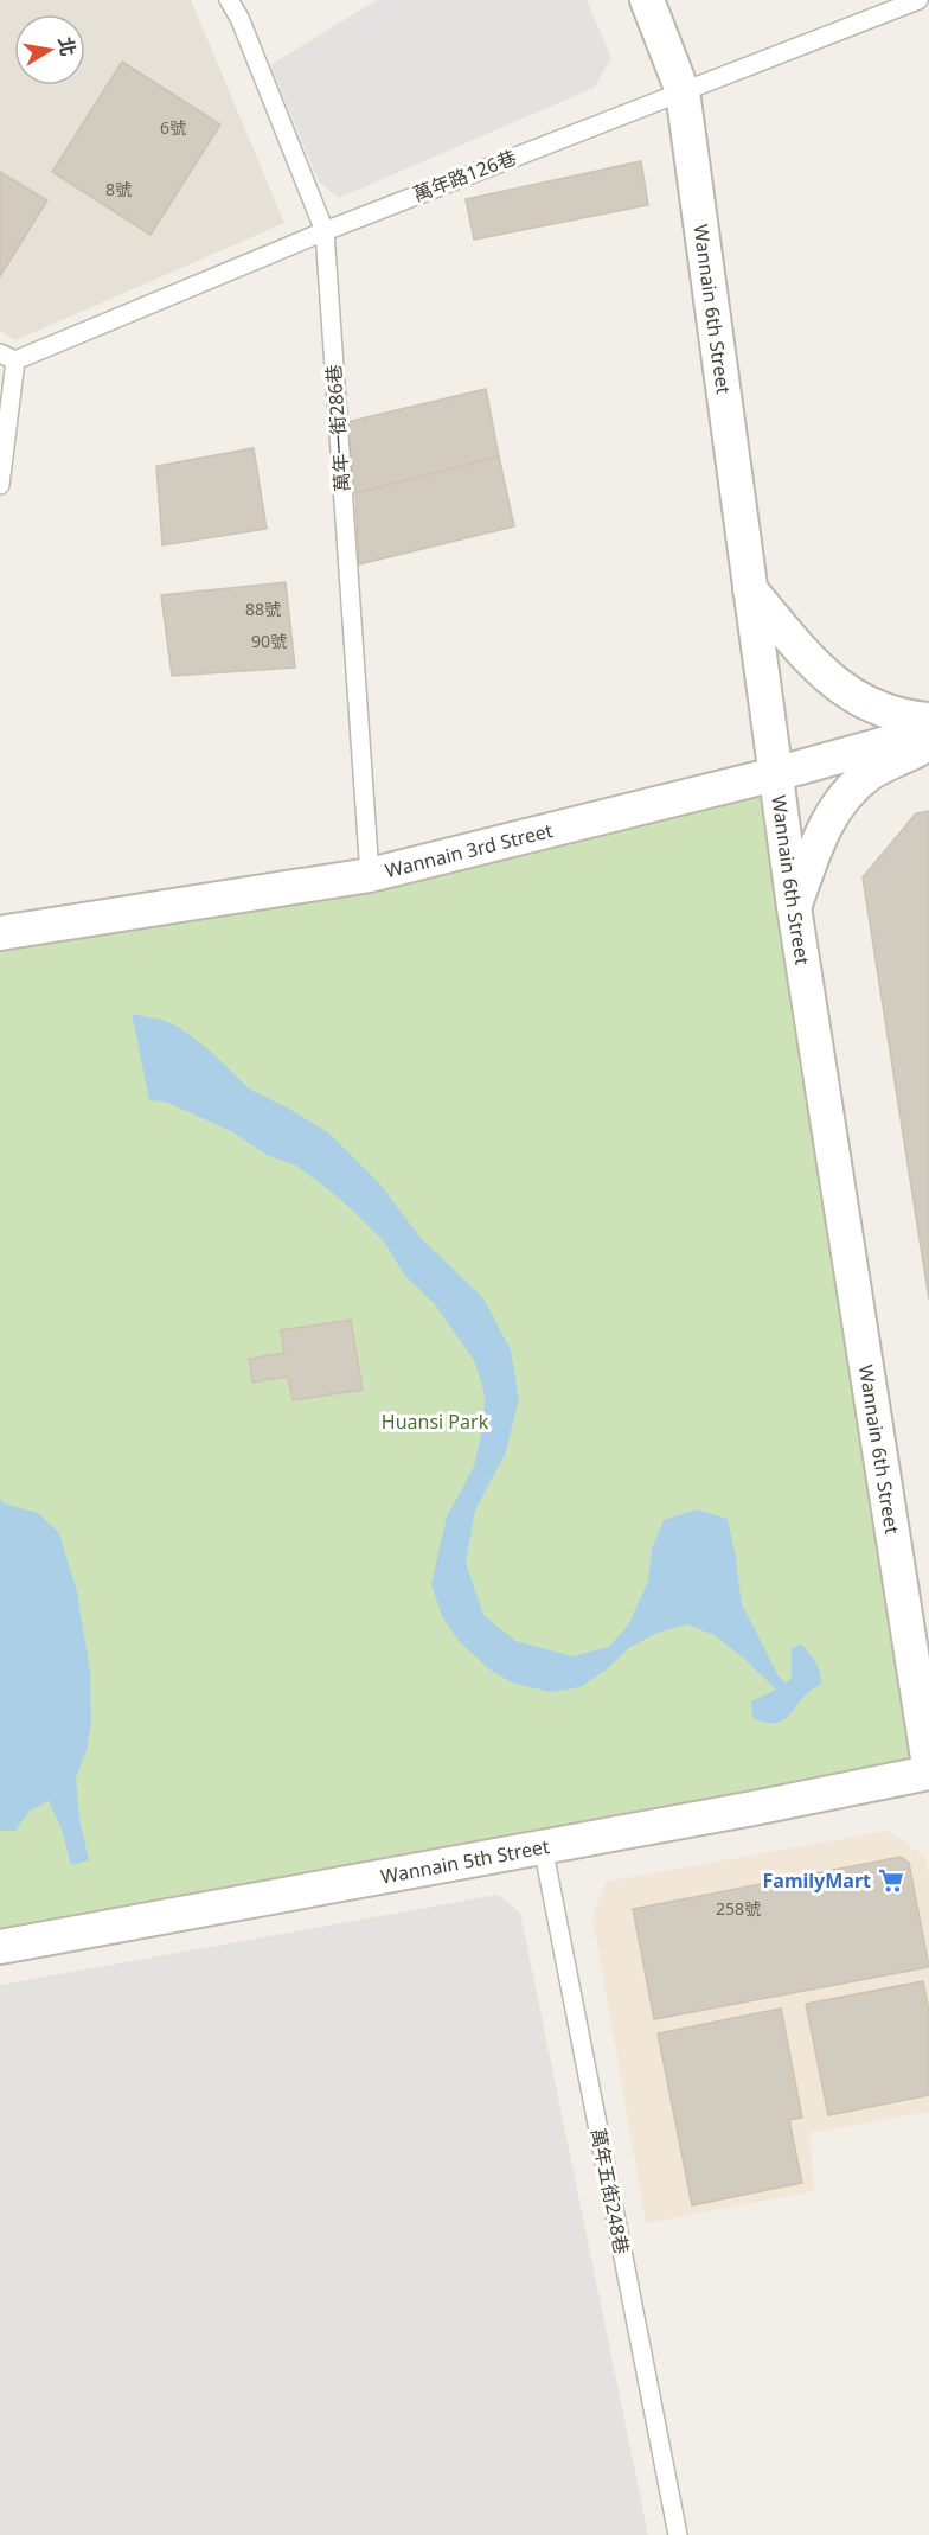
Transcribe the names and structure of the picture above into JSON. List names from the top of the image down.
{
  "streets": {
    "street": ["Wannain 6th Street", "Wannain 3rd Street", "Wannain 5th Street"],
    "lane": ["萬年路126巷", "萬年一街286巷", "萬年五街248巷"]
  },
  "crossings": [
    ["萬年路126巷", "Wannain 6th Street"],
    ["萬年路126巷", "萬年一街286巷"],
    ["Wannain 6th Street", "Wannain 3rd Street"],
    ["萬年一街286巷", "Wannain 3rd Street"],
    ["Wannain 5th Street", "萬年五街248巷"]
  ],
  "parks": ["Huansi Park"],
  "places": {
    "supermarket": ["FamilyMart"]
  },
  "house_numbers": [
    "6號",
    "8號",
    "88號",
    "90號",
    "258號"
  ],
  "north": "right"
}
